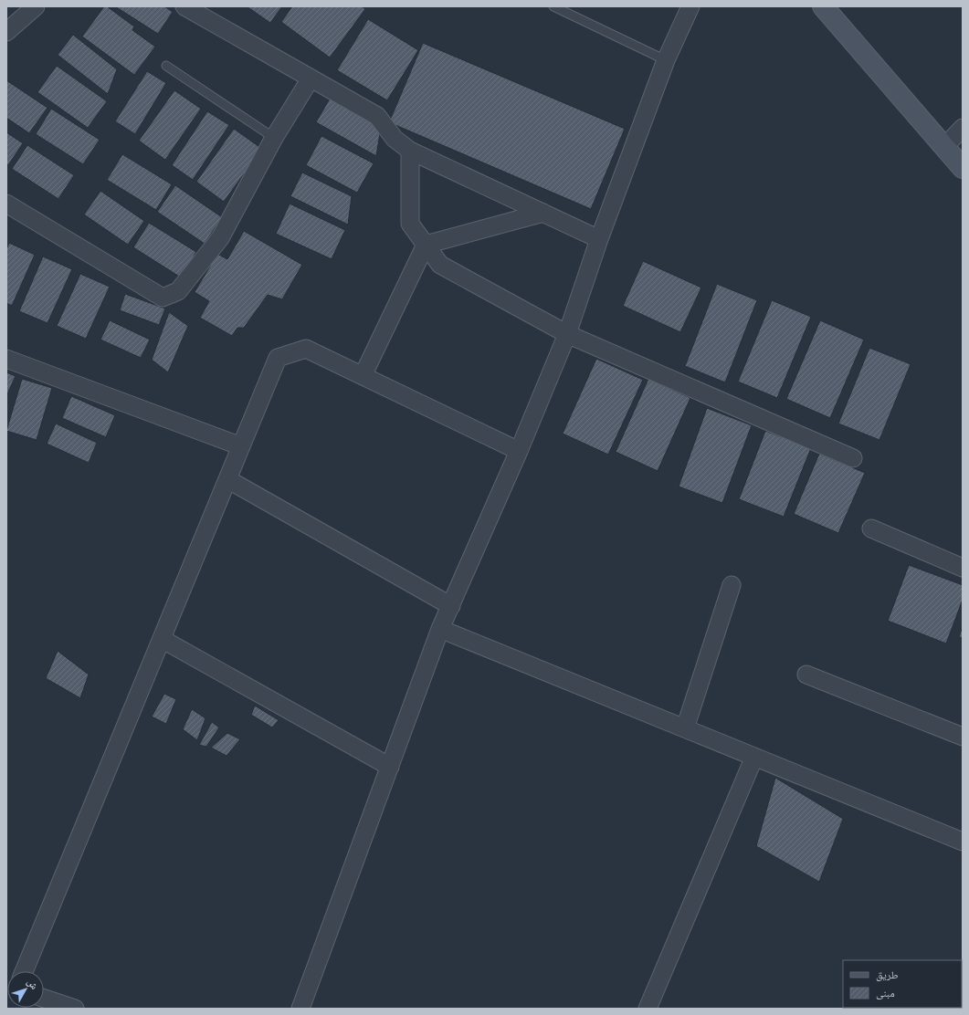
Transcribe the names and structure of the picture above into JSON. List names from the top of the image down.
{
  "legend": ["طريق", "مبنى"],
  "north": "top right"
}
